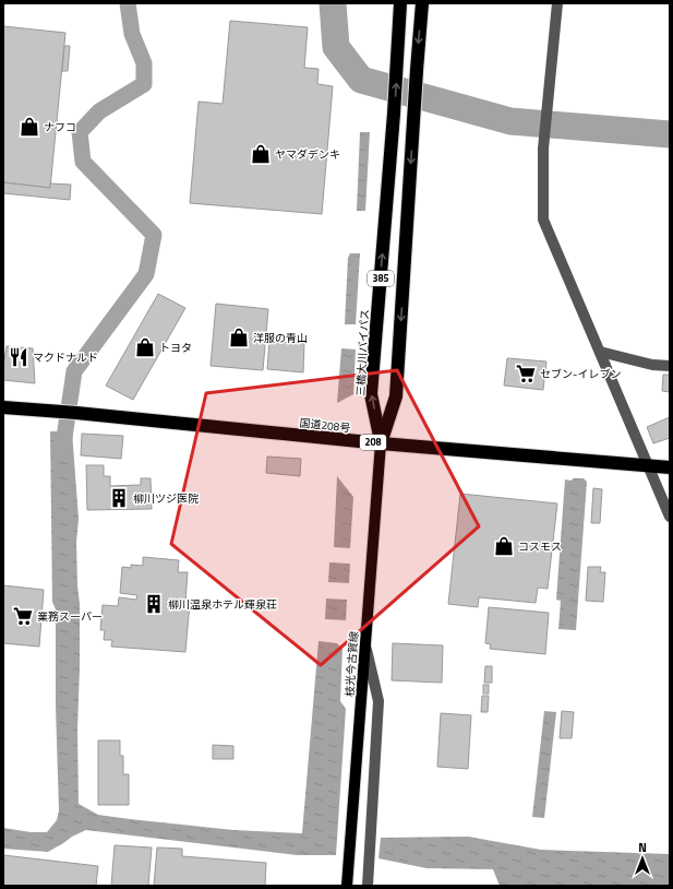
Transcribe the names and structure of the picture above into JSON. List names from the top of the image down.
{
  "streets": {
    "highway": [
      "385",
      "三橋大川バイパス",
      "国道208号",
      "208"
    ],
    "main road": ["枝光今古賀線"]
  },
  "crossings": [
    ["385", "三橋大川バイパス"],
    ["385", "国道208号"],
    ["385", "枝光今古賀線"],
    ["三橋大川バイパス", "国道208号"],
    ["三橋大川バイパス", "枝光今古賀線"],
    ["国道208号", "枝光今古賀線"]
  ],
  "places": {
    "shop": [
      "ナフコ",
      "ヤマダデンキ",
      "洋服の青山",
      "トヨタ",
      "コスモス"
    ],
    "restaurant": ["マクドナルド"],
    "supermarket": ["セブン-イレブン", "業務スーパー"],
    "building": ["柳川ツジ医院", "柳川温泉ホテル輝泉荘"]
  },
  "north": "top"
}
